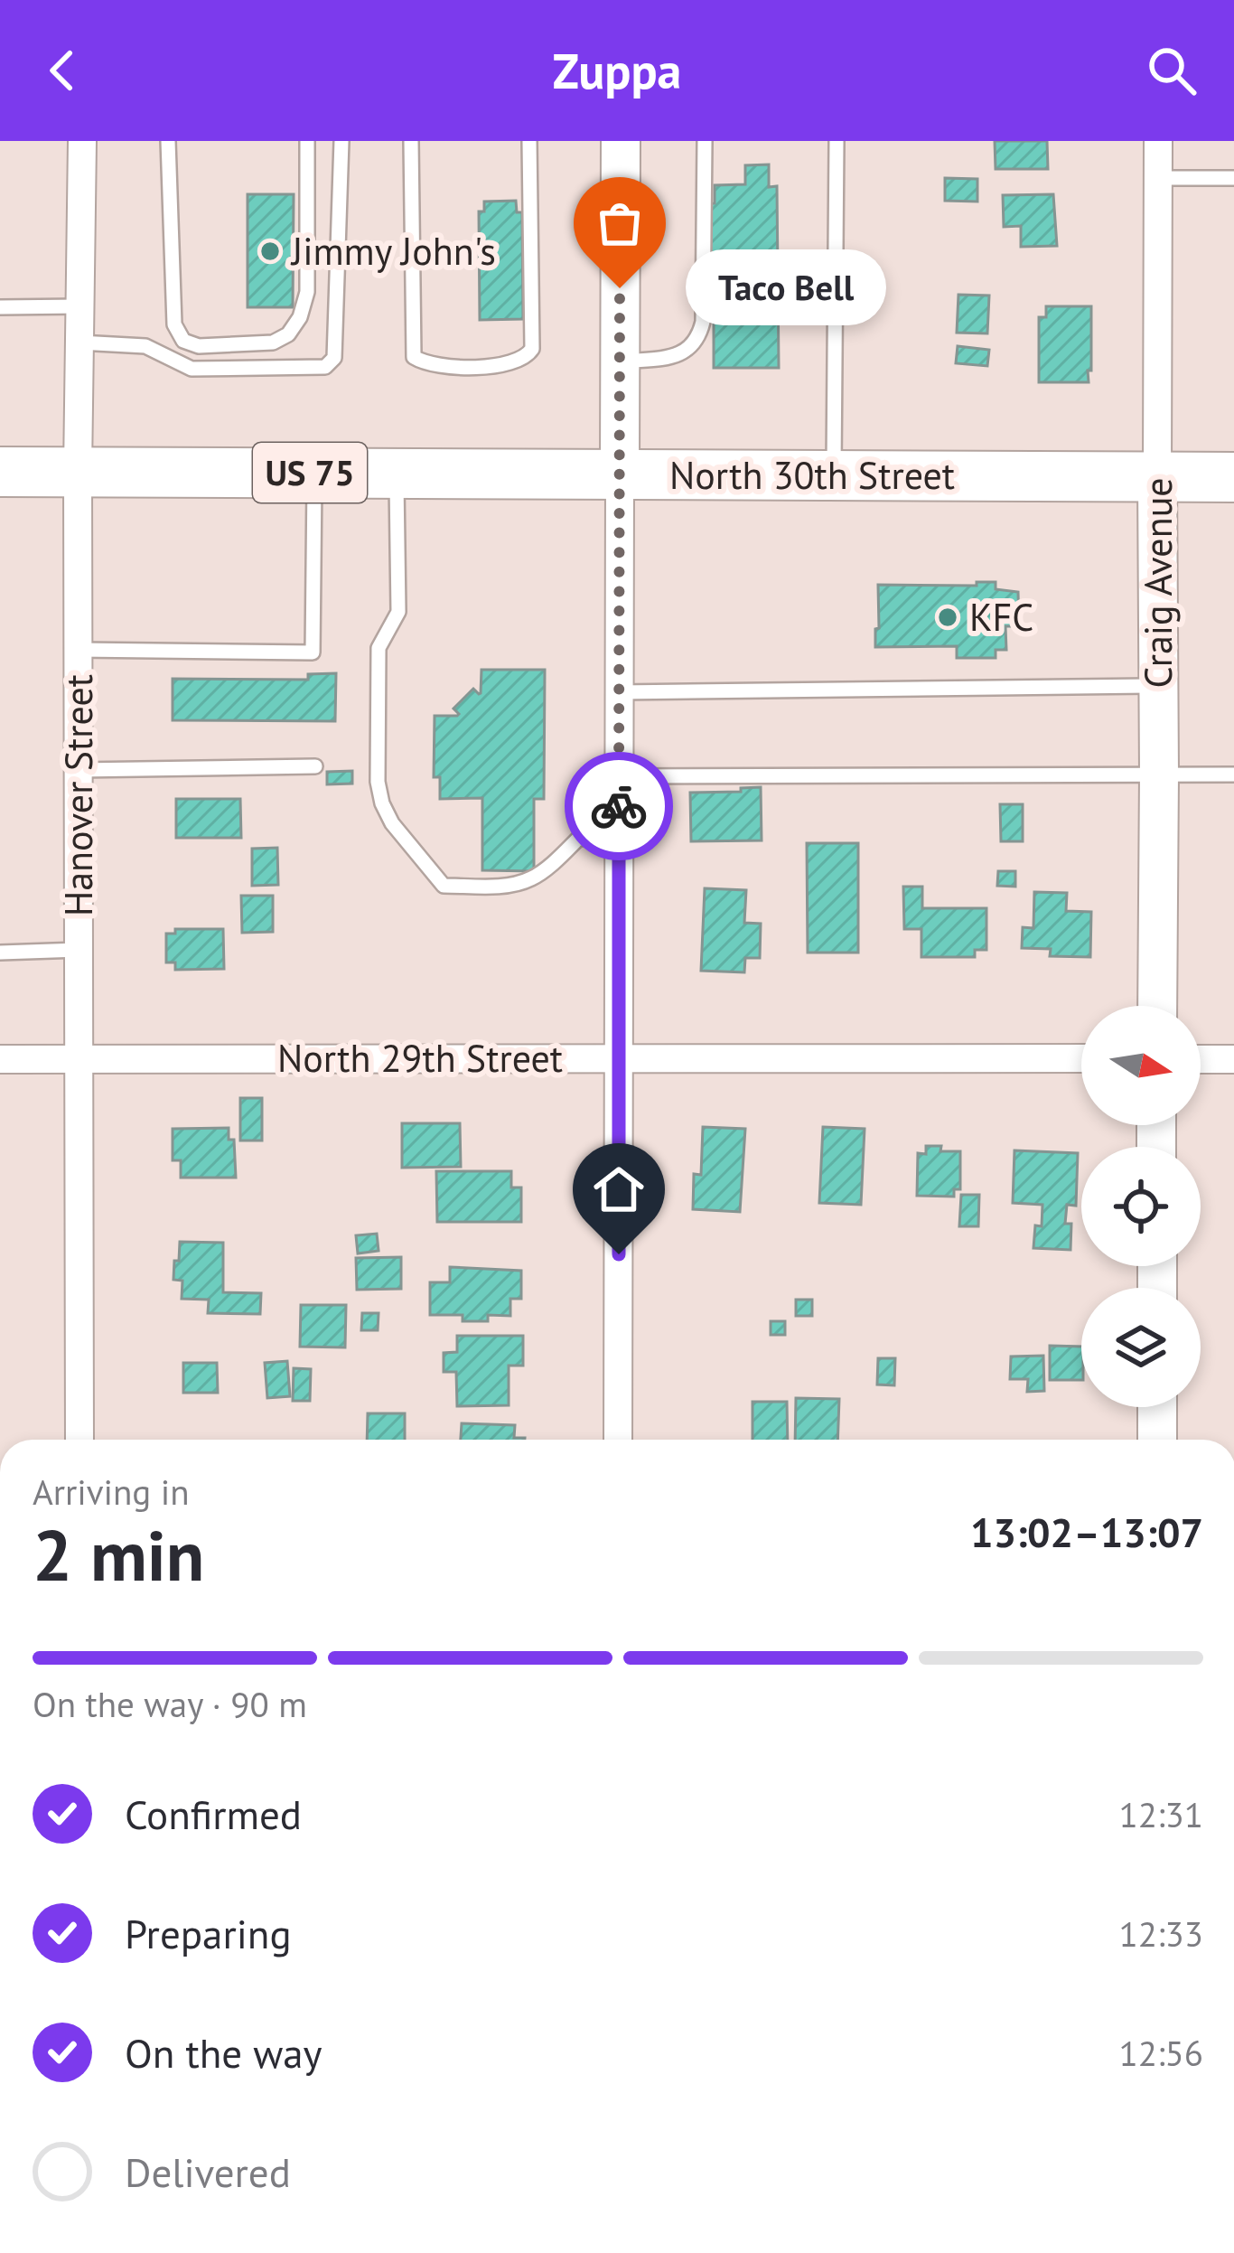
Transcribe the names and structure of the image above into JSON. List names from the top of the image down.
{
  "streets": {
    "highway": ["US 75", "North 30th Street"],
    "main road": ["Craig Avenue"],
    "street": ["Hanover Street", "North 29th Street"]
  },
  "crossings": [
    ["North 30th Street", "Craig Avenue"],
    ["North 30th Street", "Hanover Street"],
    ["Hanover Street", "North 29th Street"]
  ],
  "places": ["Jimmy John's", "Taco Bell", "KFC"],
  "north": "right",
  "page": {
    "header": "Zuppa",
    "bubble": "Taco Bell",
    "heading": ["2 min", "Arriving in", "13:02–13:07"],
    "bar": "On the way · 90 m",
    "list": [
      ["Confirmed", "12:31"],
      ["Preparing", "12:33"],
      ["On the way", "12:56"],
      "Delivered"
    ]
  }
}
